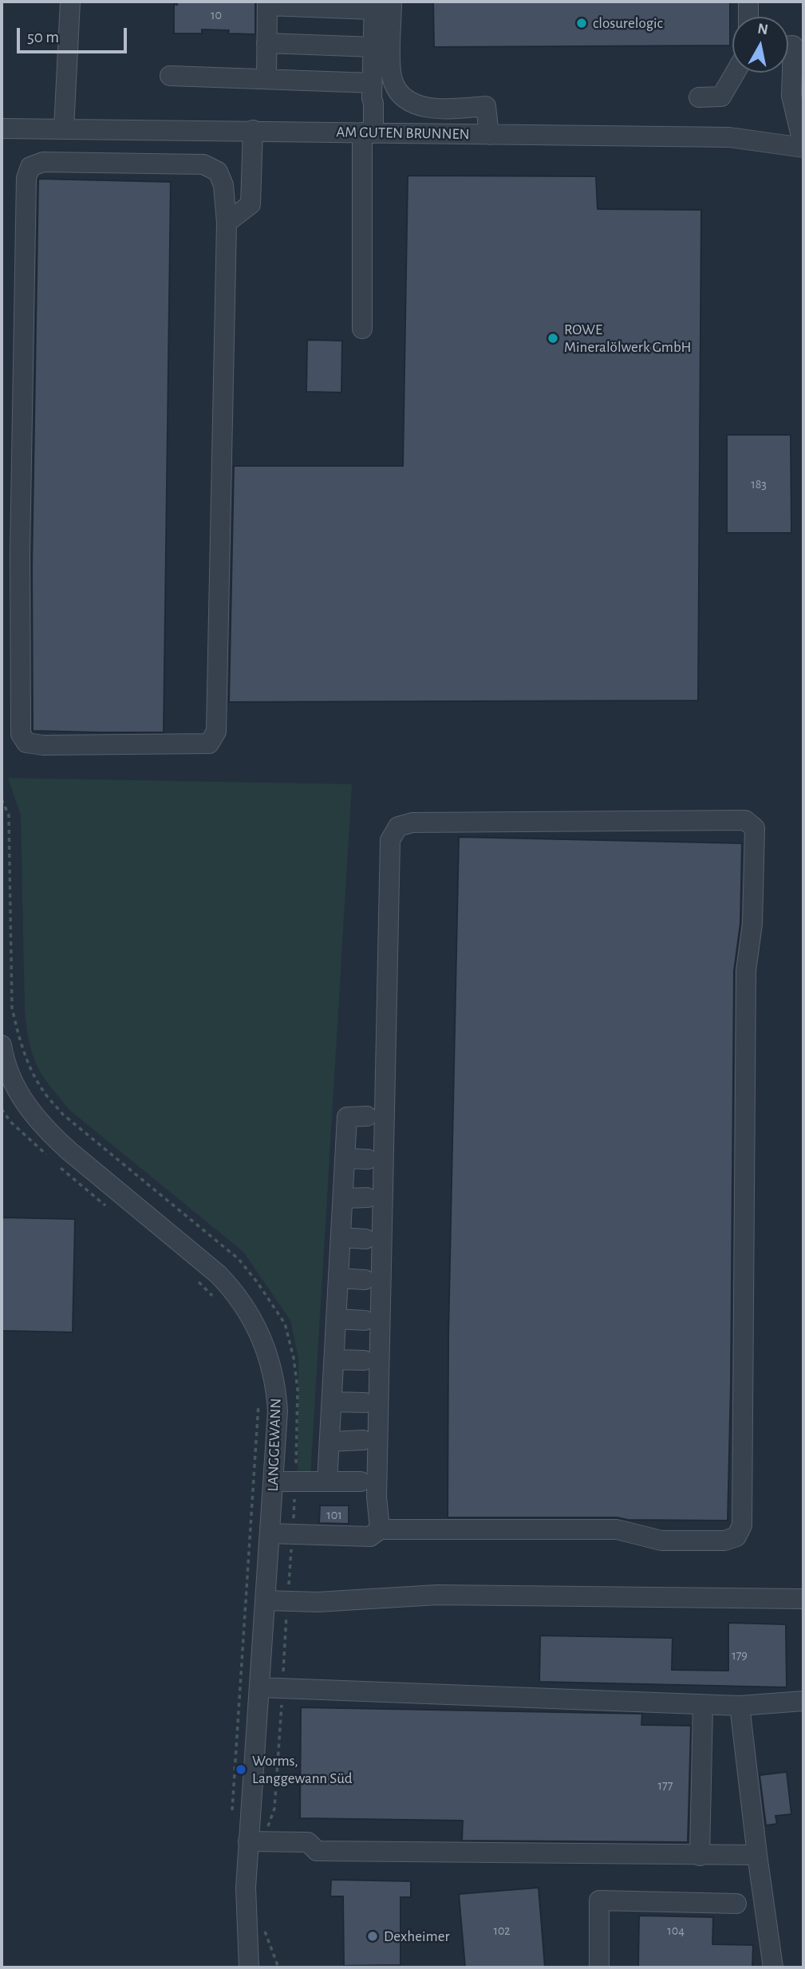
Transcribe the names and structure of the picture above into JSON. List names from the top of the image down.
{
  "streets": {
    "street": ["AM GUTEN BRUNNEN", "LANGGEWANN"]
  },
  "places": [
    "closurelogic",
    "ROWE Mineralölwerk GmbH",
    "Worms, Langgewann Süd",
    "Dexheimer"
  ],
  "house_numbers": [
    "10",
    "183",
    "101",
    "179",
    "177",
    "102",
    "104"
  ],
  "scale_bar": "50 m",
  "north": "top"
}
